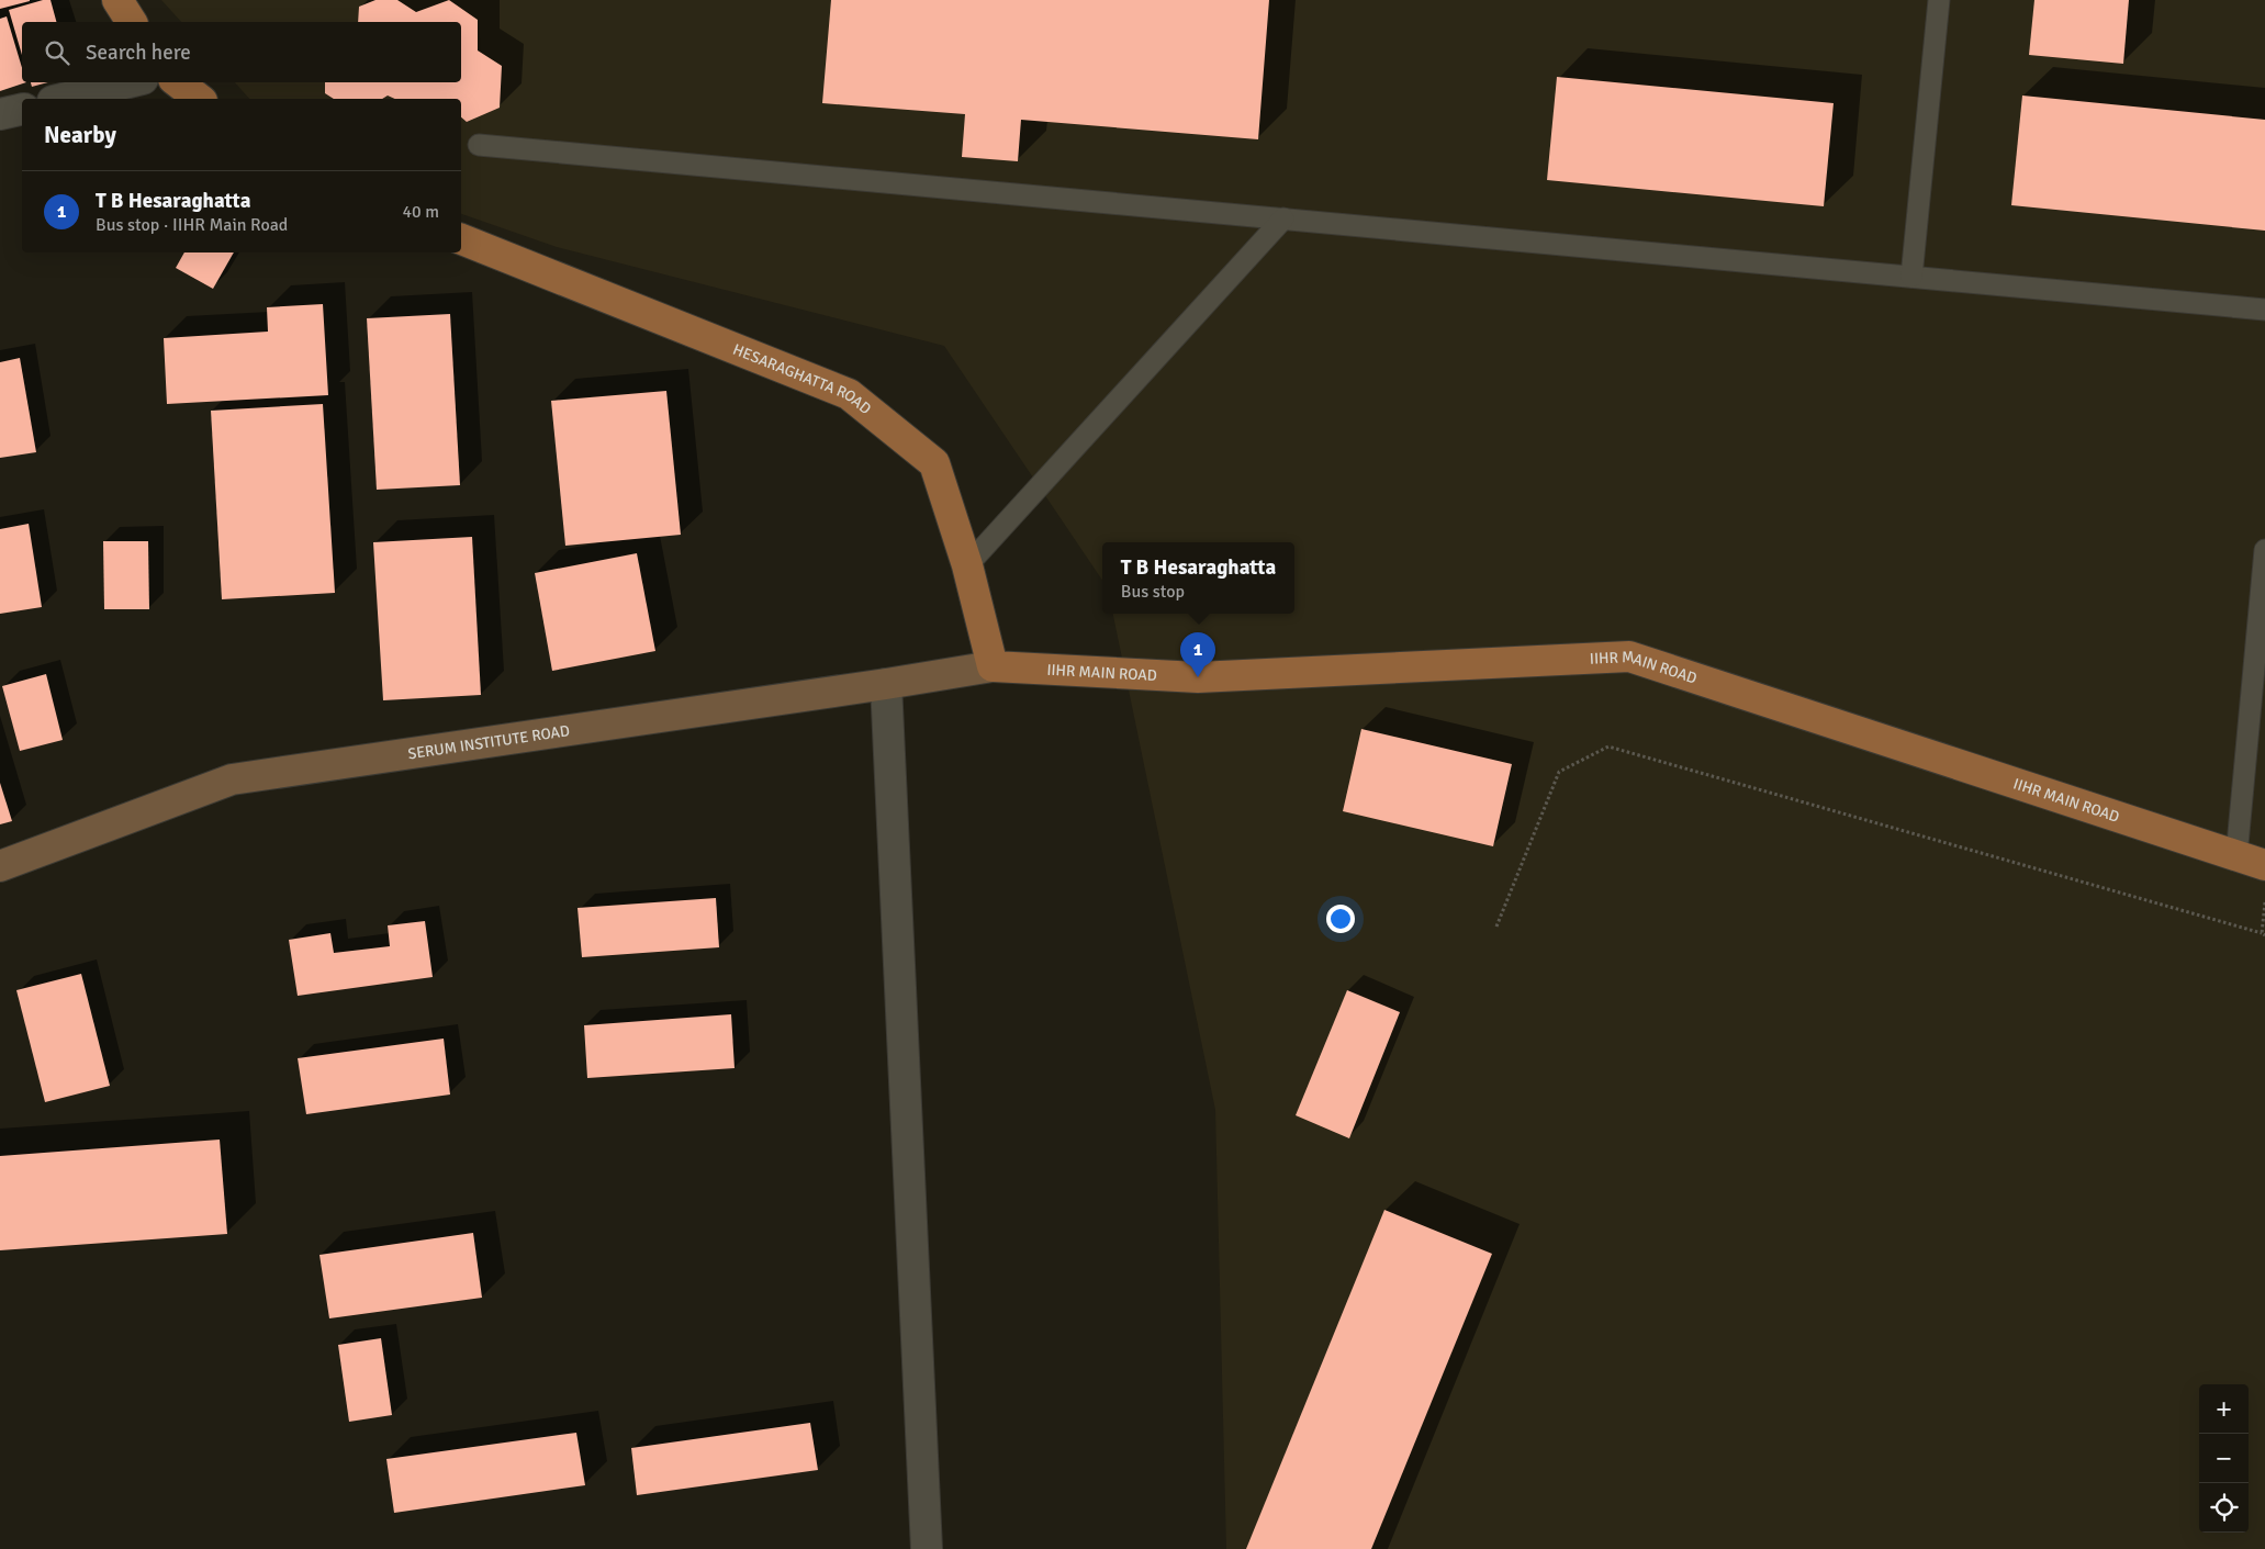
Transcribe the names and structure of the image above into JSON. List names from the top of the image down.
{
  "streets": {
    "main road": ["HESARAGHATTA ROAD", "IIHR MAIN ROAD", "SERUM INSTITUTE ROAD"]
  },
  "crossings": [
    ["HESARAGHATTA ROAD", "IIHR MAIN ROAD"],
    ["HESARAGHATTA ROAD", "SERUM INSTITUTE ROAD"],
    ["IIHR MAIN ROAD", "SERUM INSTITUTE ROAD"]
  ],
  "page": {
    "search": "Search here",
    "heading": "Nearby",
    "list": [
      {
        "mark": "1",
        "name": "T B Hesaraghatta",
        "note": "Bus stop · IIHR Main Road",
        "value": "40 m"
      }
    ],
    "popup": ["T B Hesaraghatta", "Bus stop"],
    "pins": "1",
    "map_buttons": ["+", "−"]
  }
}
